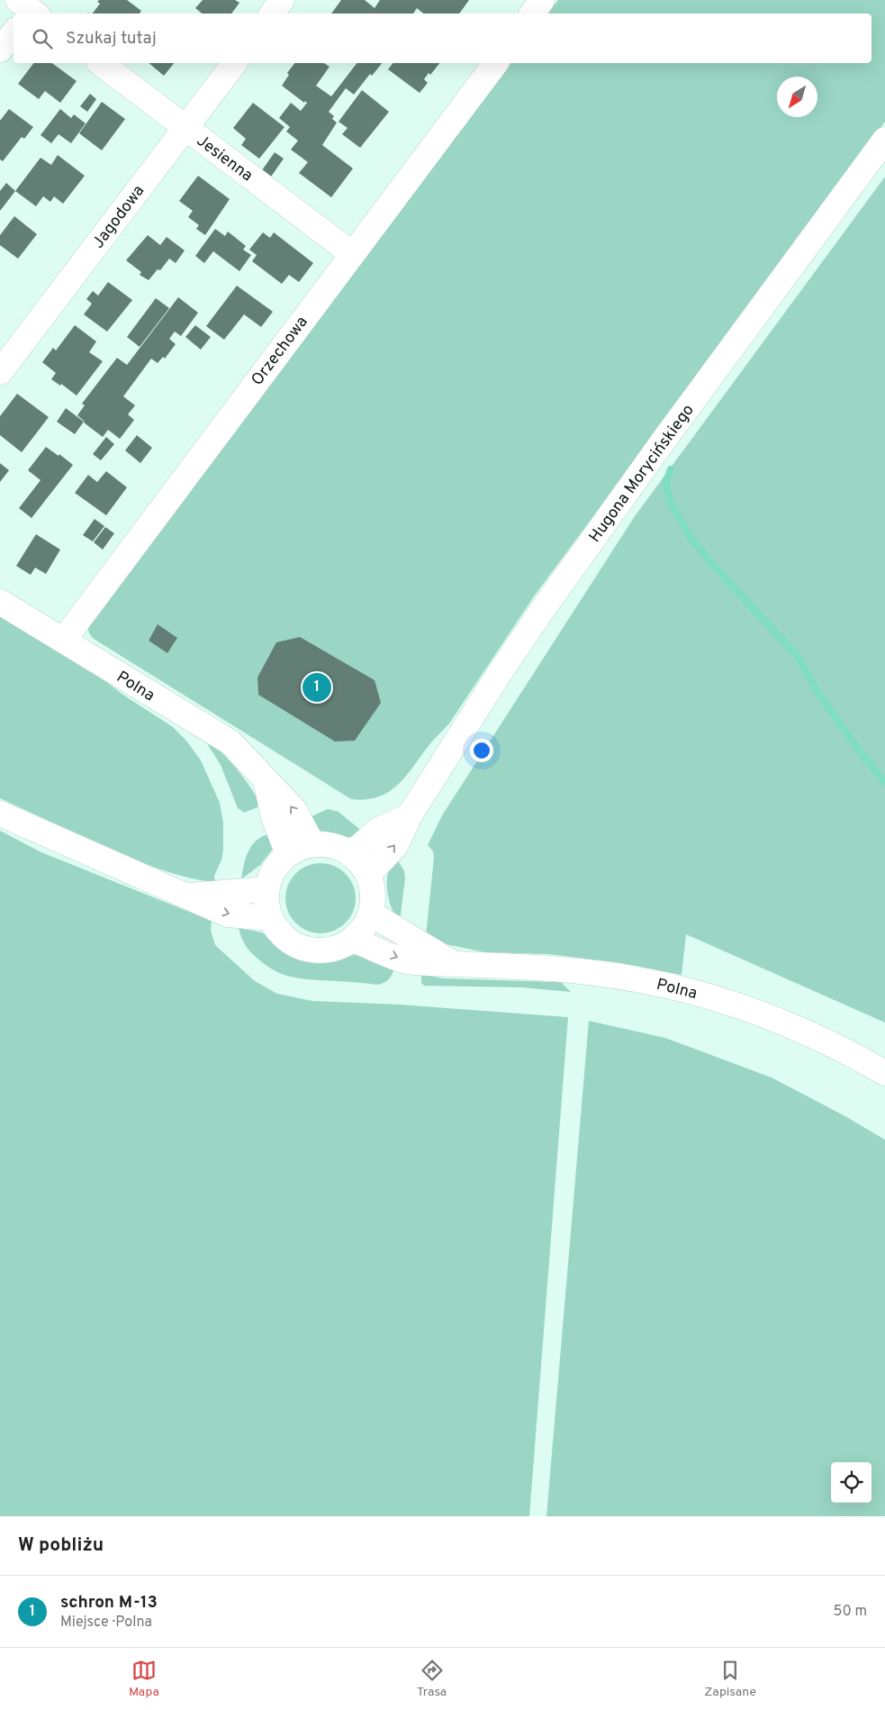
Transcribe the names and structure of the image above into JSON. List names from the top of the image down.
{
  "streets": {
    "street": [
      "Jesienna",
      "Jagodowa",
      "Orzechowa",
      "Hugona Morycińskiego",
      "Polna"
    ]
  },
  "crossings": [
    ["Jesienna", "Jagodowa"],
    ["Jesienna", "Orzechowa"],
    ["Orzechowa", "Polna"],
    ["Hugona Morycińskiego", "Polna"]
  ],
  "north": "bottom left",
  "page": {
    "search": "Szukaj tutaj",
    "pins": "1",
    "heading": "W pobliżu",
    "list": [
      {
        "mark": "1",
        "name": "schron M-13",
        "note": "Miejsce · Polna",
        "value": "50 m"
      }
    ],
    "nav": ["Mapa", "Trasa", "Zapisane"]
  }
}
